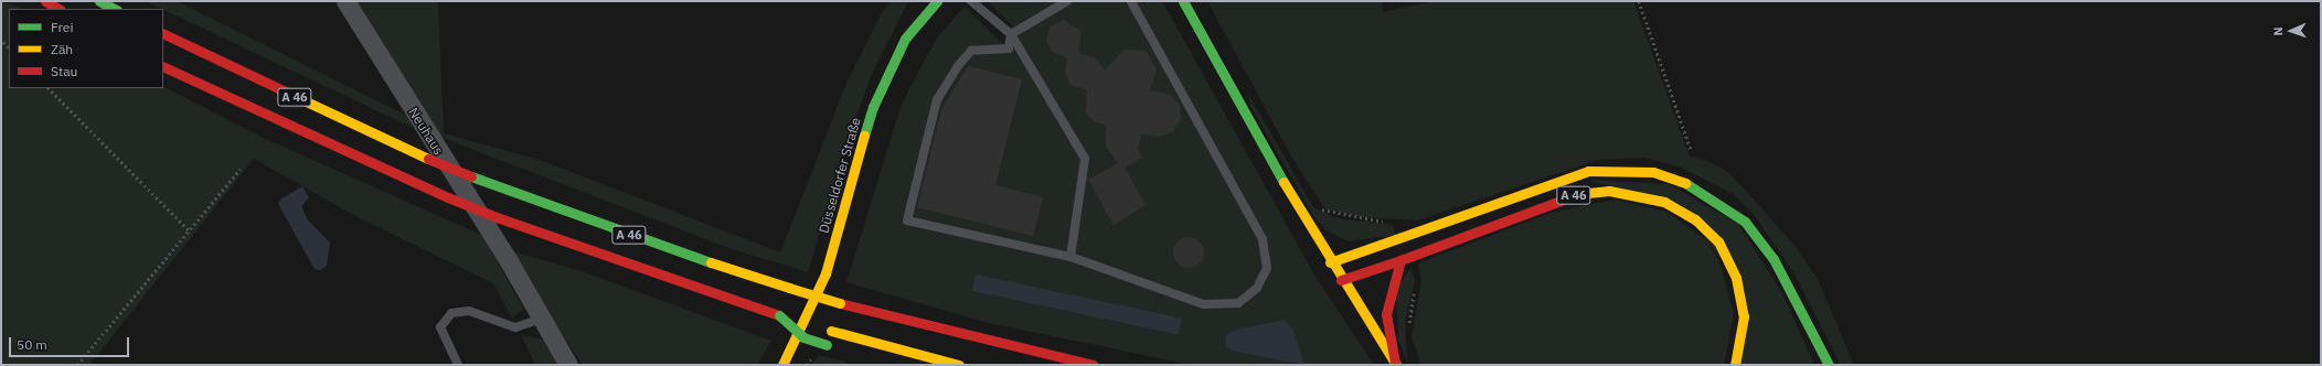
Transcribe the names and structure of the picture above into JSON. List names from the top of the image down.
{
  "streets": {
    "main road": ["A 46", "Düsseldorfer Straße"],
    "street": ["Neuhaus"]
  },
  "legend": ["Frei", "Zäh", "Stau"],
  "scale_bar": "50 m",
  "north": "left"
}
